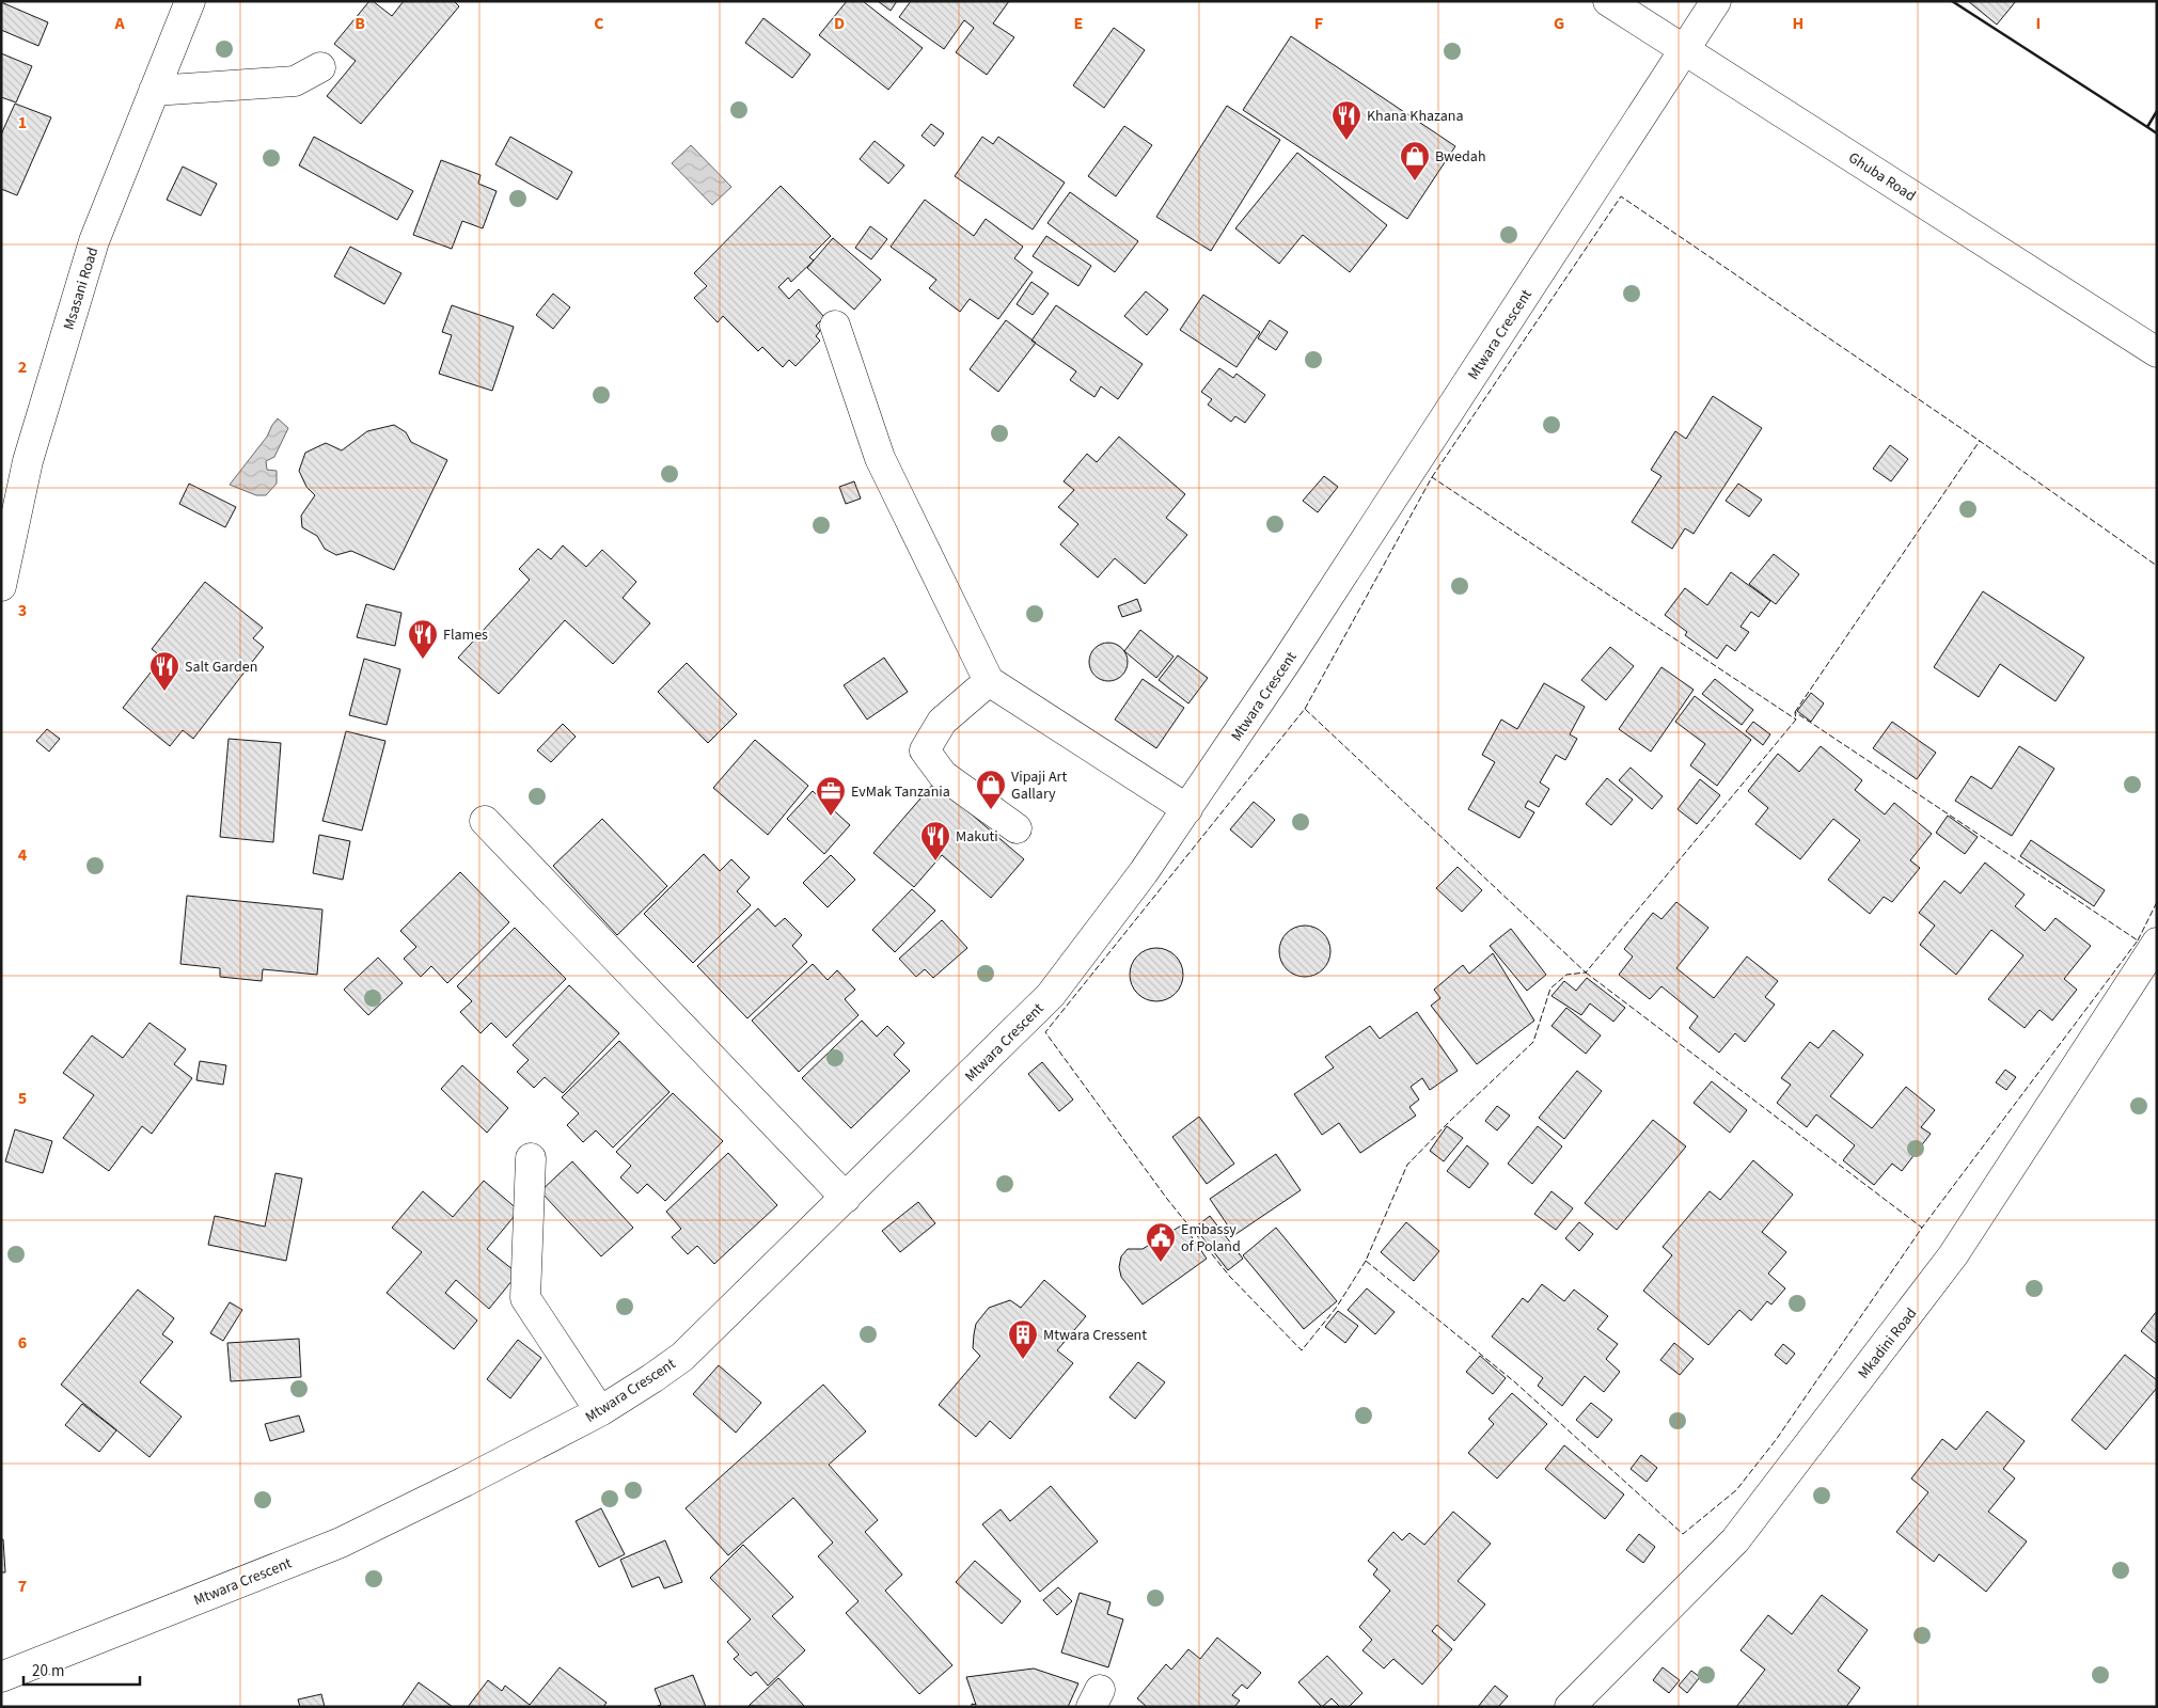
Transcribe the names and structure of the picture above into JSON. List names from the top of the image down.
{
  "streets": {
    "street": [
      "Ghuba Road",
      "Msasani Road",
      "Mtwara Crescent",
      "Mkadini Road"
    ]
  },
  "crossings": [
    ["Ghuba Road", "Mtwara Crescent"]
  ],
  "places": {
    "restaurant": [
      "Khana Khazana",
      "Flames",
      "Salt Garden",
      "Makuti"
    ],
    "shop": ["Bwedah", "Vipaji Art Gallary"],
    "office": ["EvMak Tanzania"],
    "public building": ["Embassy of Poland"],
    "building": ["Mtwara Cressent"]
  },
  "scale_bar": "20 m",
  "grid": {
    "columns": [
      "A",
      "B",
      "C",
      "D",
      "E",
      "F",
      "G",
      "H",
      "I"
    ],
    "rows": [
      "1",
      "2",
      "3",
      "4",
      "5",
      "6",
      "7"
    ]
  }
}
